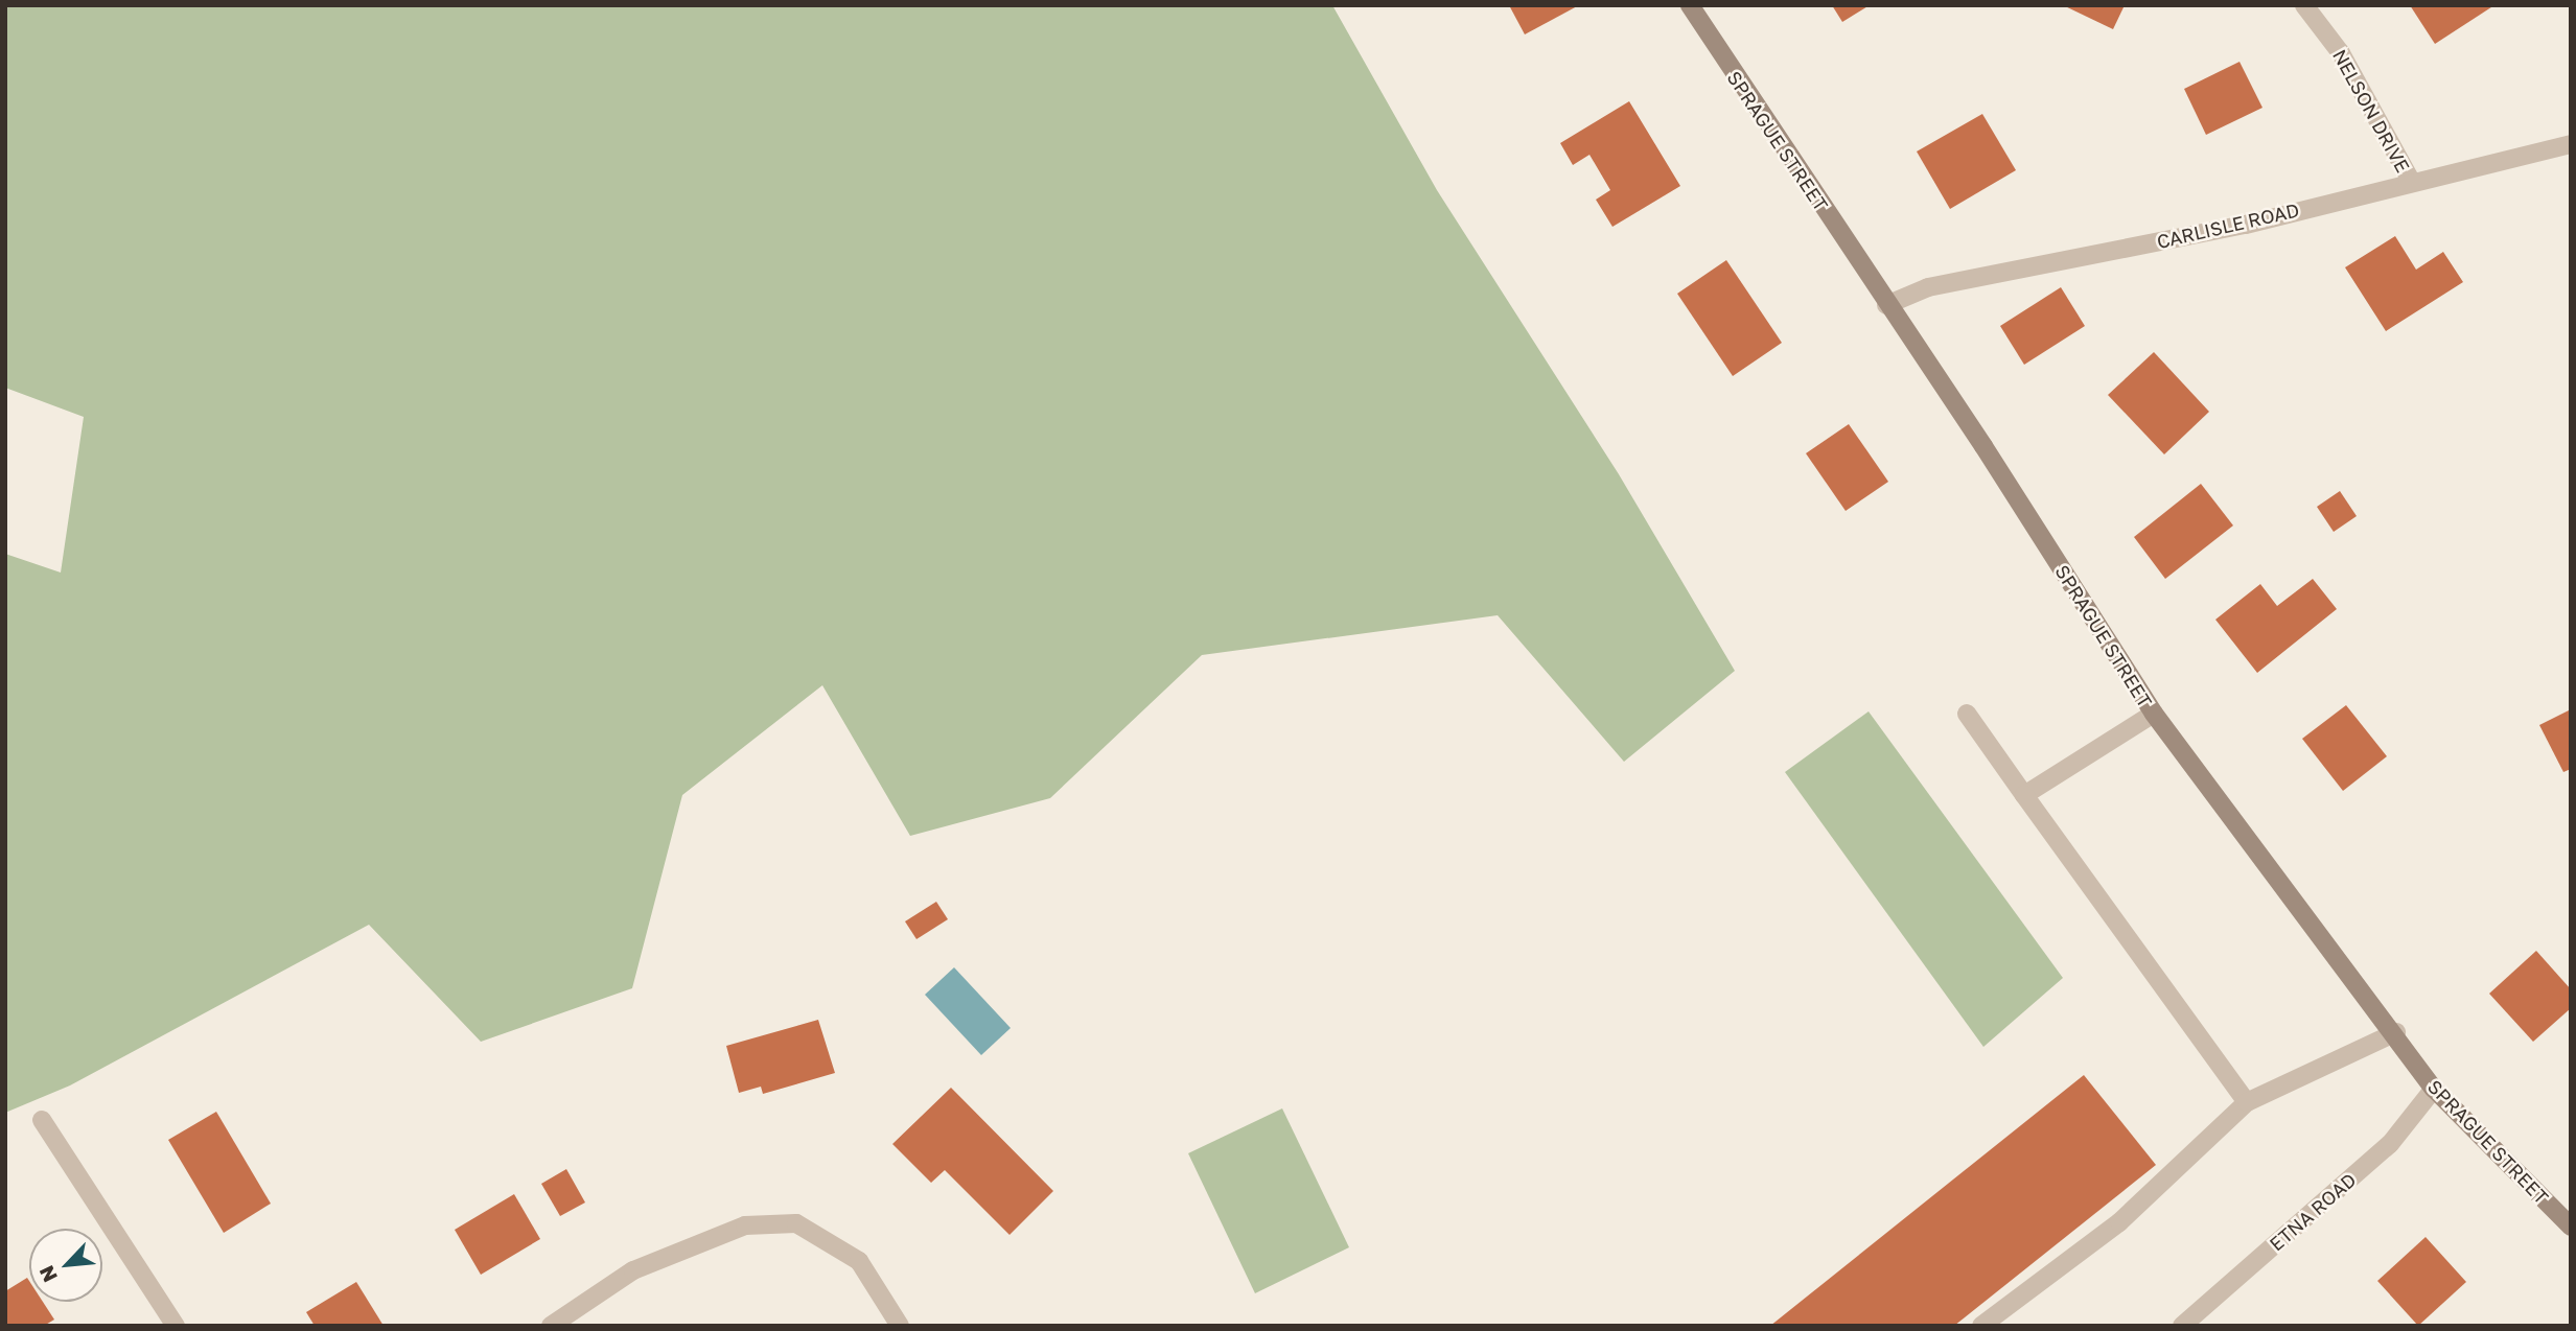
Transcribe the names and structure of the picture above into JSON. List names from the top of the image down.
{
  "streets": {
    "main road": ["SPRAGUE STREET"],
    "street": ["NELSON DRIVE", "CARLISLE ROAD", "ETNA ROAD"]
  },
  "crossings": [
    ["NELSON DRIVE", "CARLISLE ROAD"],
    ["SPRAGUE STREET", "CARLISLE ROAD"],
    ["SPRAGUE STREET", "ETNA ROAD"]
  ],
  "north": "bottom left"
}
